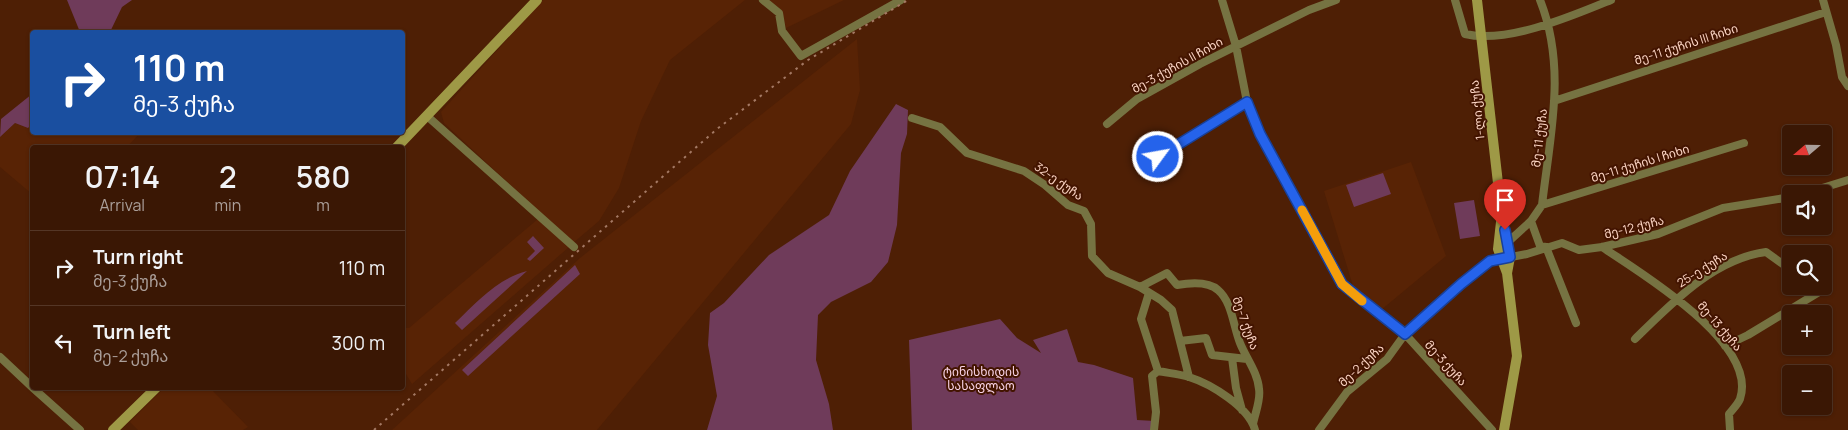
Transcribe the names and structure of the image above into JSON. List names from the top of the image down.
{
  "streets": {
    "main road": ["1-ლი ქუჩა"],
    "street": [
      "მე-11 ქუჩის III ჩიხი",
      "მე-3 ქუჩის II ჩიხი",
      "მე-11 ქუჩა",
      "მე-11 ქუჩის I ჩიხი",
      "32-ე ქუჩა",
      "მე-12 ქუჩა",
      "25-ე ქუჩა",
      "მე-7 ქუჩა",
      "მე-13 ქუჩა",
      "მე-3 ქუჩა",
      "მე-2 ქუჩა"
    ]
  },
  "crossings": [
    ["მე-11 ქუჩის III ჩიხი", "მე-11 ქუჩა"],
    ["მე-3 ქუჩის II ჩიხი", "მე-3 ქუჩა"],
    ["1-ლი ქუჩა", "მე-11 ქუჩა"],
    ["1-ლი ქუჩა", "მე-12 ქუჩა"],
    ["1-ლი ქუჩა", "მე-2 ქუჩა"],
    ["მე-11 ქუჩა", "მე-11 ქუჩის I ჩიხი"],
    ["მე-11 ქუჩა", "მე-12 ქუჩა"],
    ["მე-11 ქუჩა", "მე-2 ქუჩა"],
    ["32-ე ქუჩა", "მე-7 ქუჩა"],
    ["მე-12 ქუჩა", "მე-13 ქუჩა"],
    ["მე-12 ქუჩა", "მე-2 ქუჩა"],
    ["25-ე ქუჩა", "მე-13 ქუჩა"],
    ["მე-3 ქუჩა", "მე-2 ქუჩა"]
  ],
  "parks": ["ტინისხიდის სასაფლაო"],
  "north": "left",
  "page": {
    "turn": ["110 m", "მე-3 ქუჩა"],
    "map_buttons": ["+", "−"],
    "eta": [
      "07:14",
      "Arrival",
      "2",
      "min",
      "580",
      "m"
    ],
    "list": [
      {
        "name": "Turn right",
        "note": "მე-3 ქუჩა",
        "value": "110 m"
      },
      {
        "name": "Turn left",
        "note": "მე-2 ქუჩა",
        "value": "300 m"
      }
    ]
  }
}
